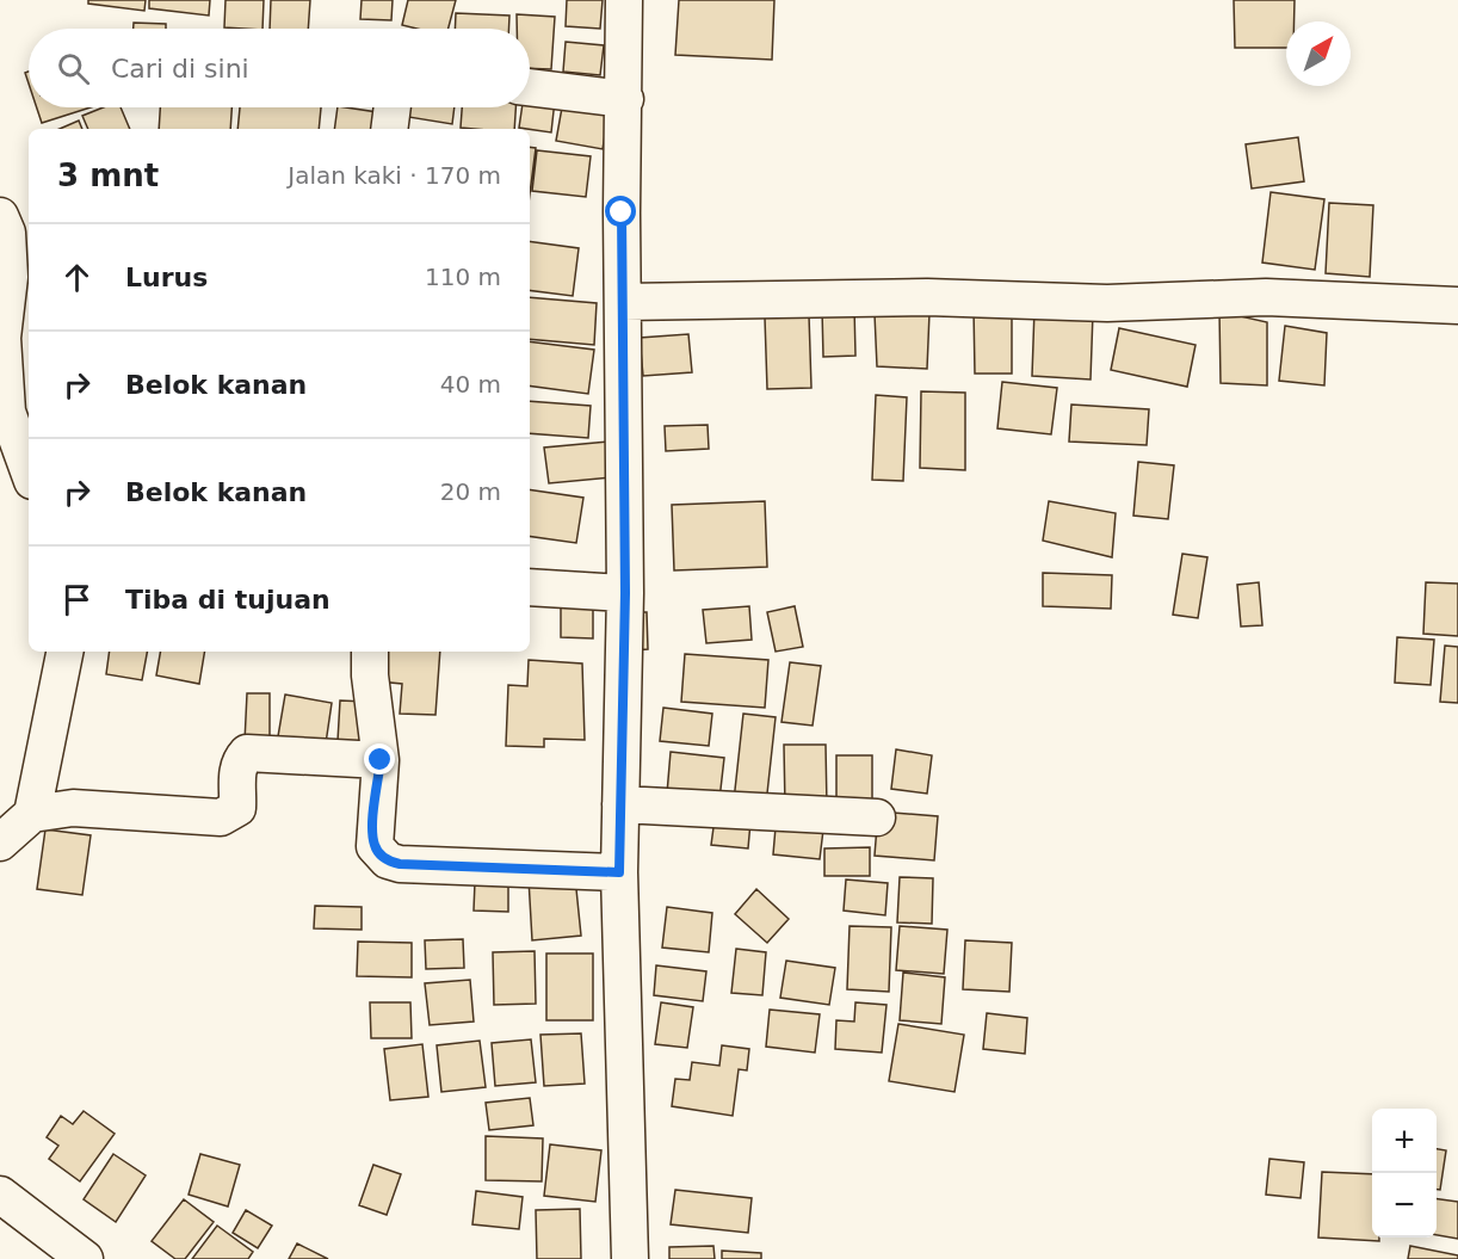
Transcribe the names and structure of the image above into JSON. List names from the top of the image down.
{
  "north": "top right",
  "page": {
    "search": "Cari di sini",
    "heading": ["3 mnt", "Jalan kaki · 170 m"],
    "list": [
      ["Lurus", "110 m"],
      ["Belok kanan", "40 m"],
      ["Belok kanan", "20 m"],
      "Tiba di tujuan"
    ],
    "map_buttons": ["+", "−"]
  }
}
